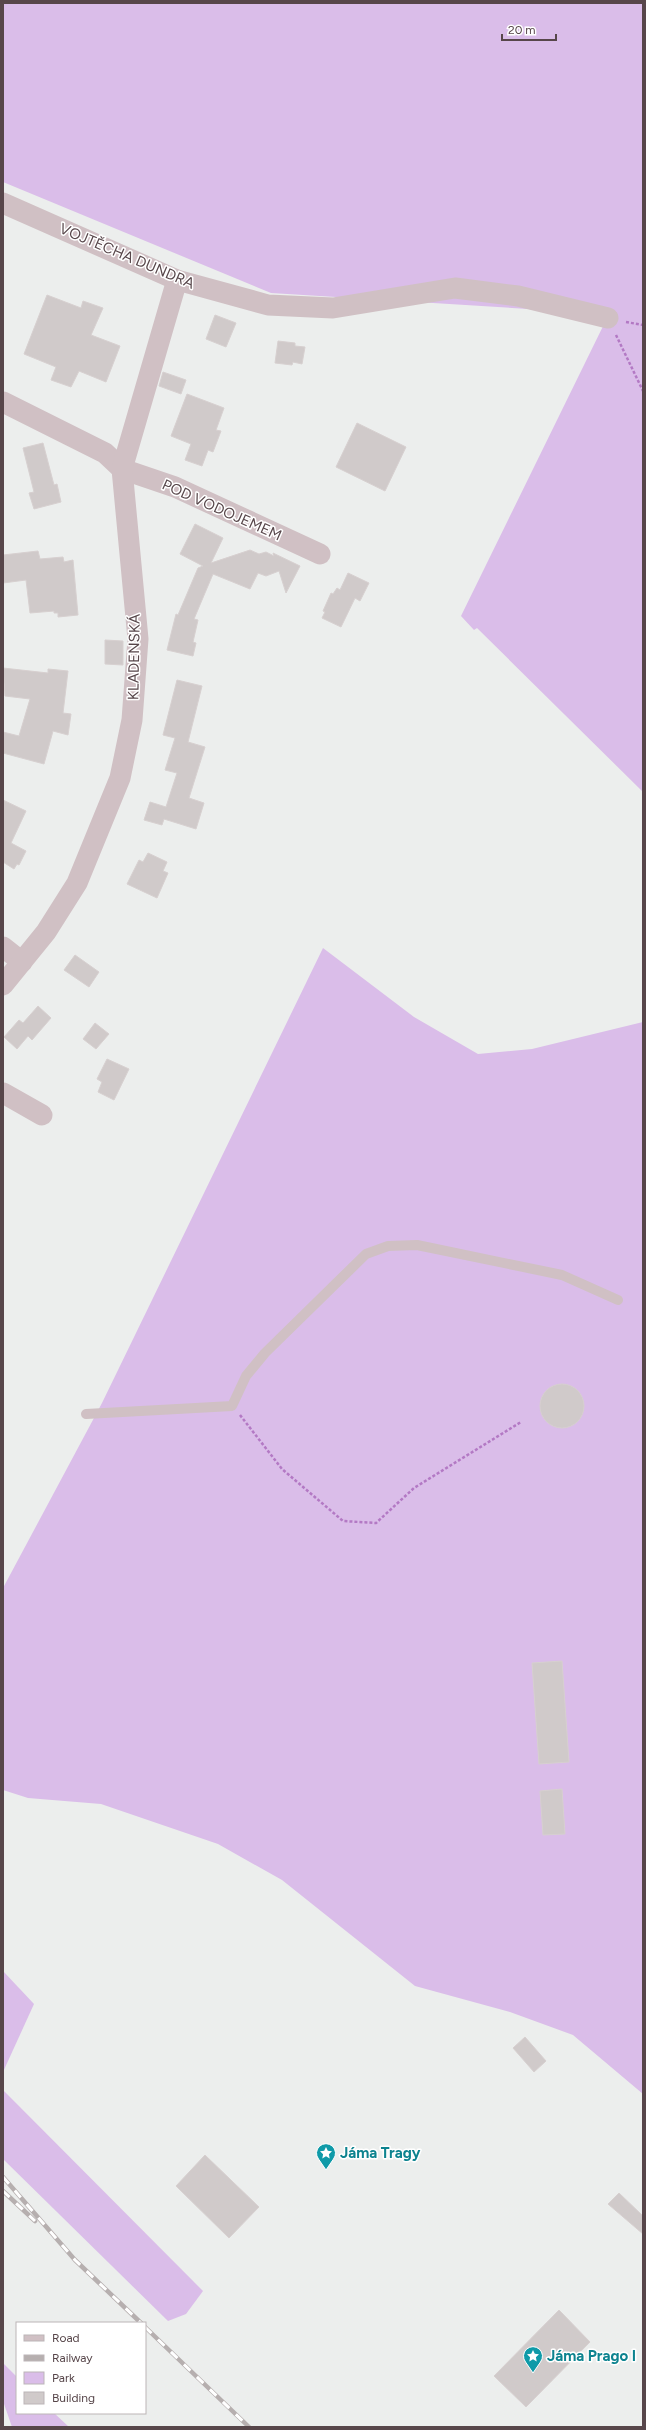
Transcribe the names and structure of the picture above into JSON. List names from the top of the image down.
{
  "streets": {
    "street": ["VOJTĚCHA DUNDRA", "POD VODOJEMEM", "KLADENSKÁ"]
  },
  "crossings": [
    ["VOJTĚCHA DUNDRA", "KLADENSKÁ"],
    ["POD VODOJEMEM", "KLADENSKÁ"]
  ],
  "places": {
    "place": ["Jáma Tragy", "Jáma Prago I"]
  },
  "legend": [
    "Road",
    "Railway",
    "Park",
    "Building"
  ],
  "scale_bar": "20 m"
}
